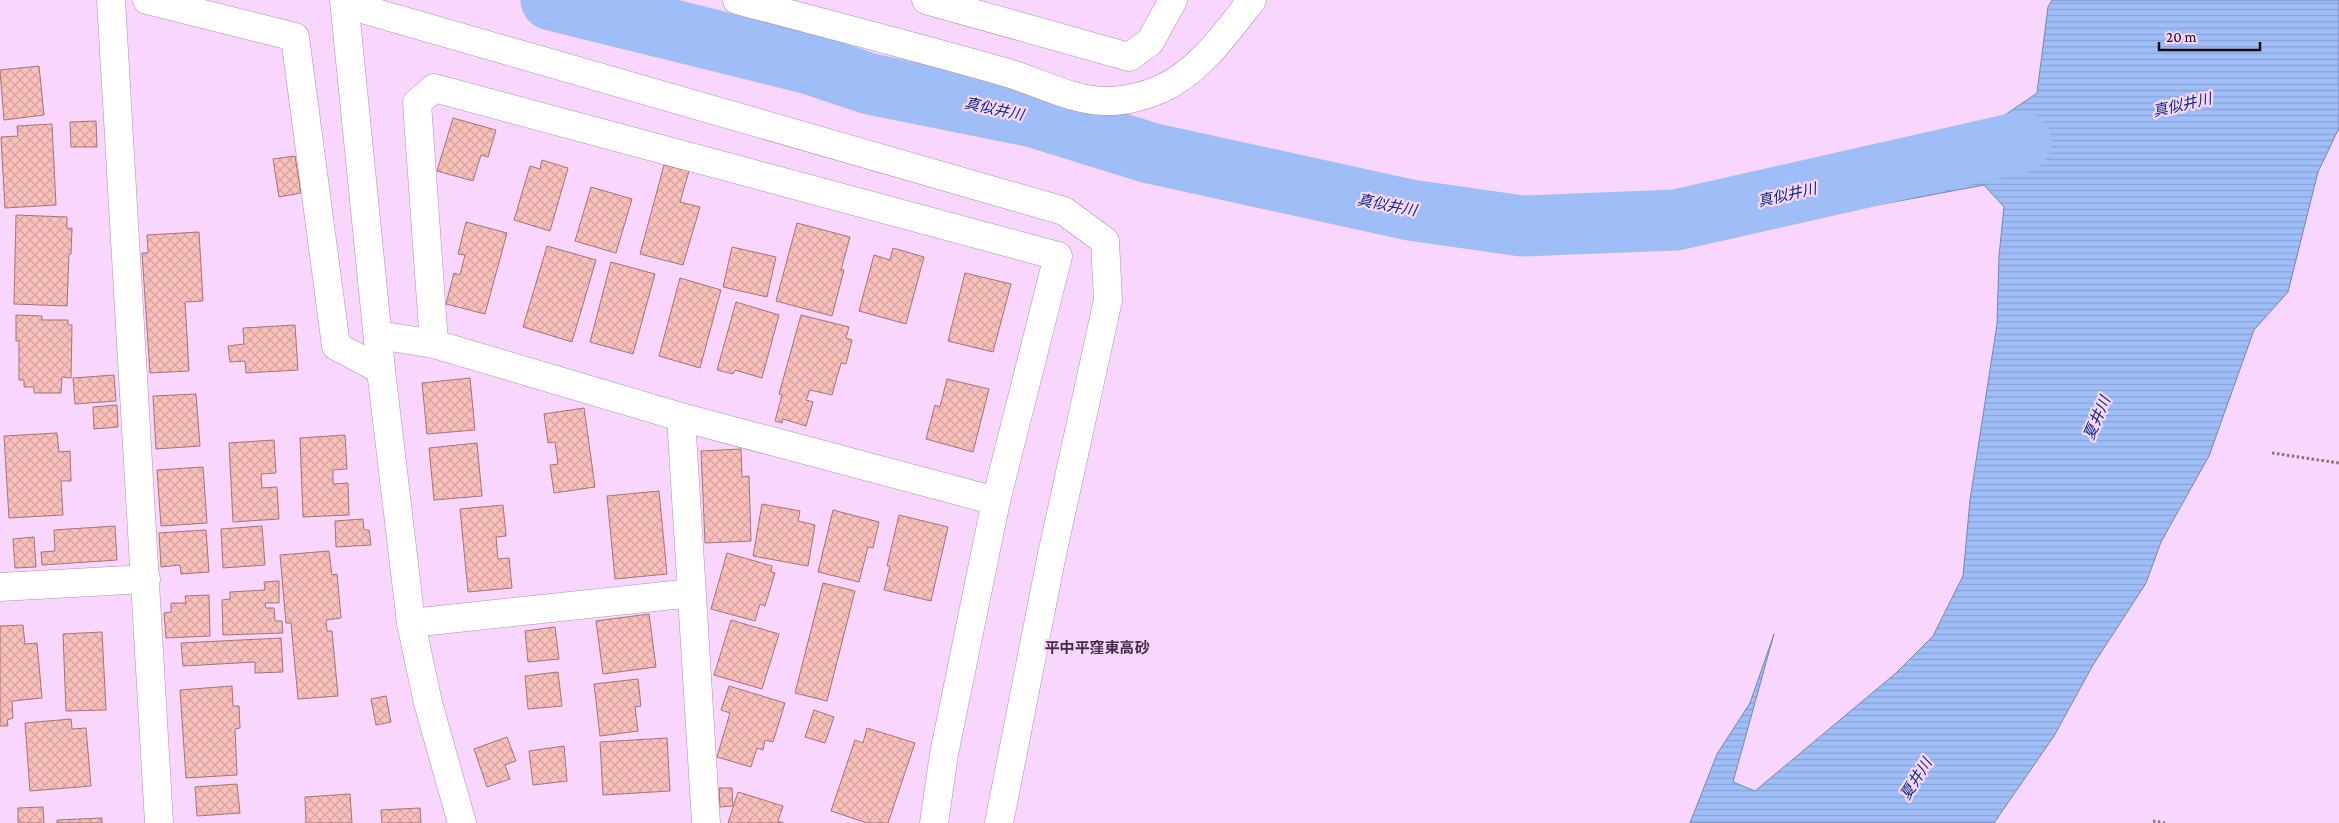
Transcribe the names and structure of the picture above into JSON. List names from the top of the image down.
{
  "districts": ["平中平窪東高砂"],
  "water": ["真似井川", "夏井川"],
  "scale_bar": "20 m"
}
